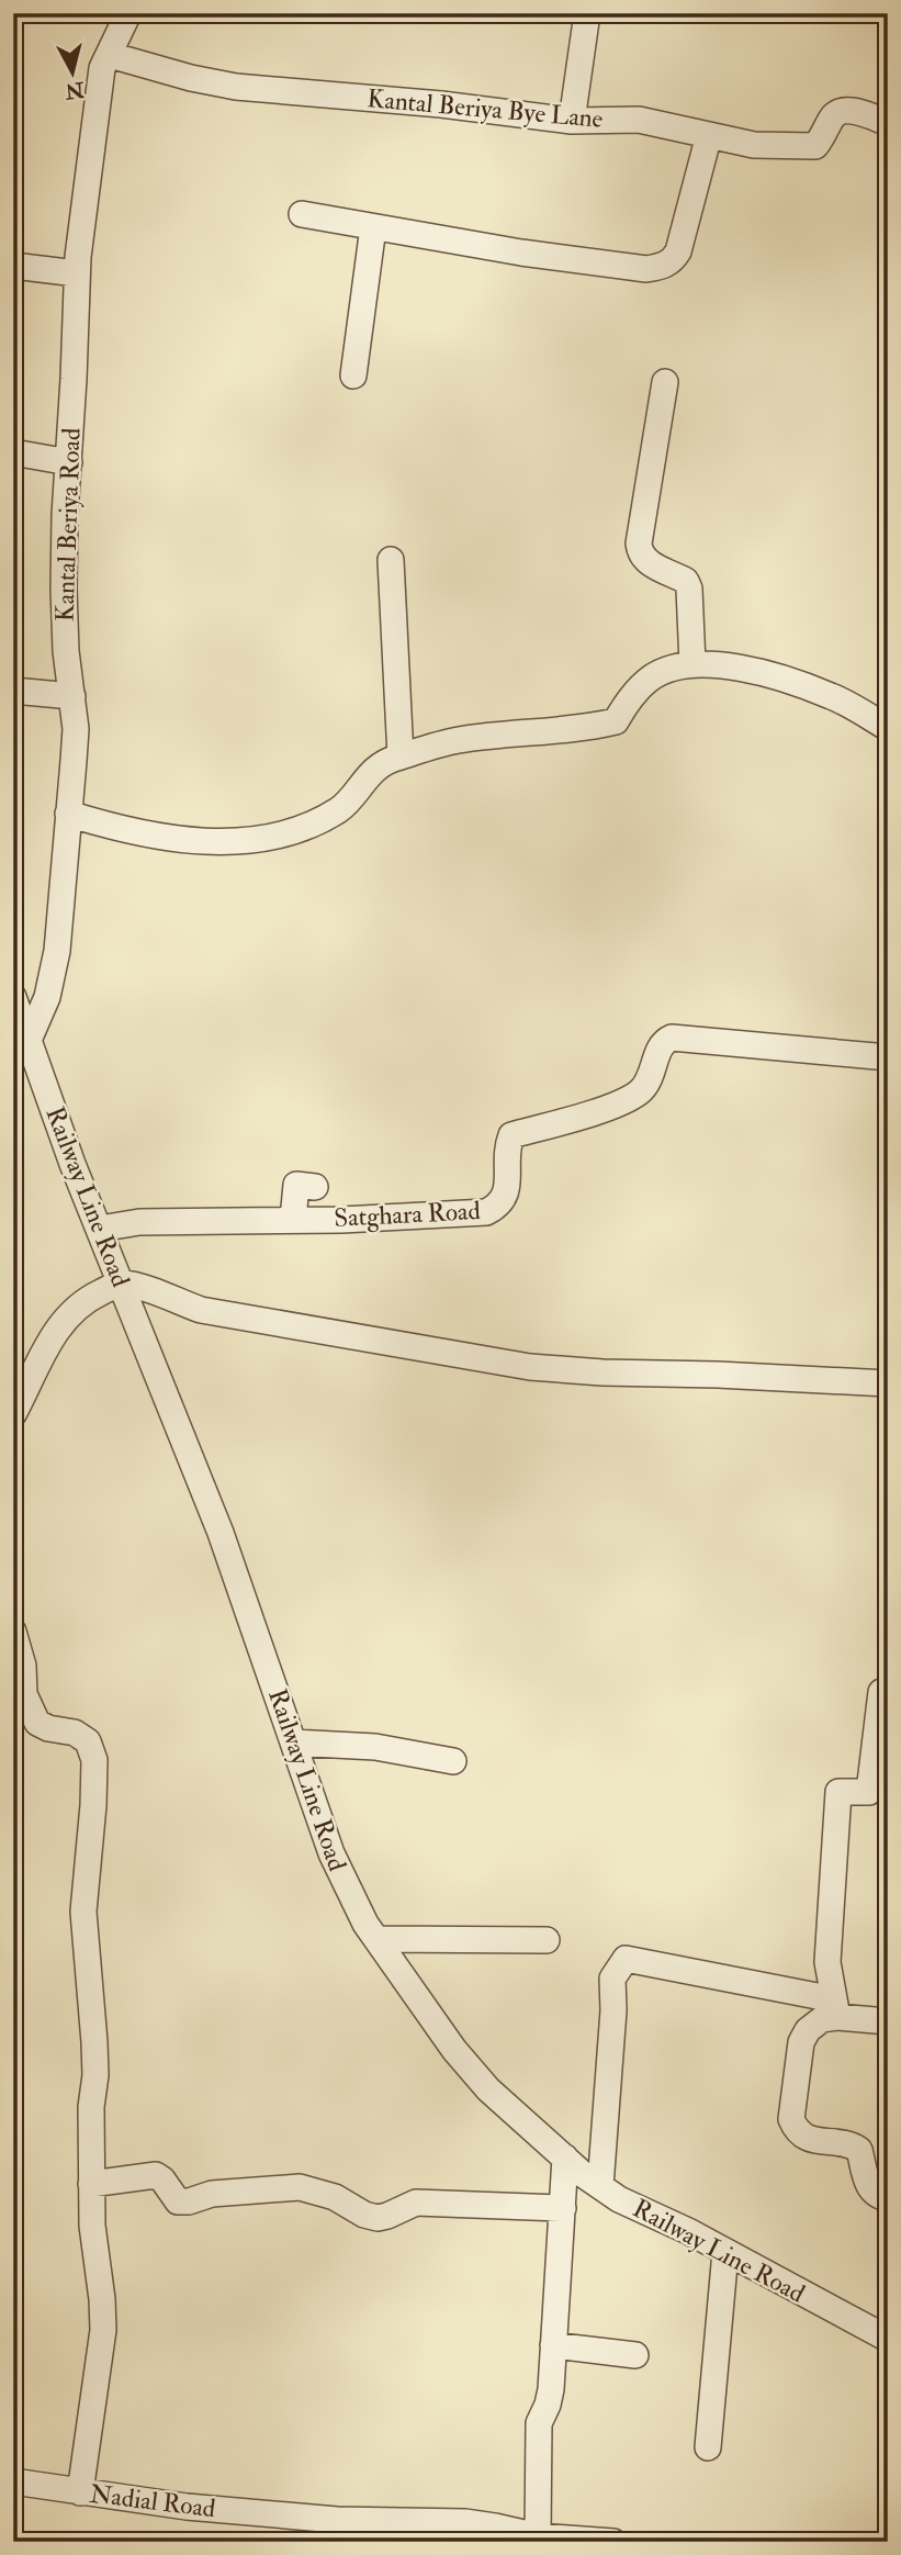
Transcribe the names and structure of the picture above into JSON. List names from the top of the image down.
{
  "streets": {
    "street": [
      "Kantal Beriya Bye Lane",
      "Kantal Beriya Road",
      "Railway Line Road",
      "Satghara Road",
      "Nadial Road"
    ]
  },
  "crossings": [
    ["Kantal Beriya Bye Lane", "Kantal Beriya Road"],
    ["Kantal Beriya Road", "Railway Line Road"],
    ["Railway Line Road", "Satghara Road"]
  ],
  "north": "bottom"
}
